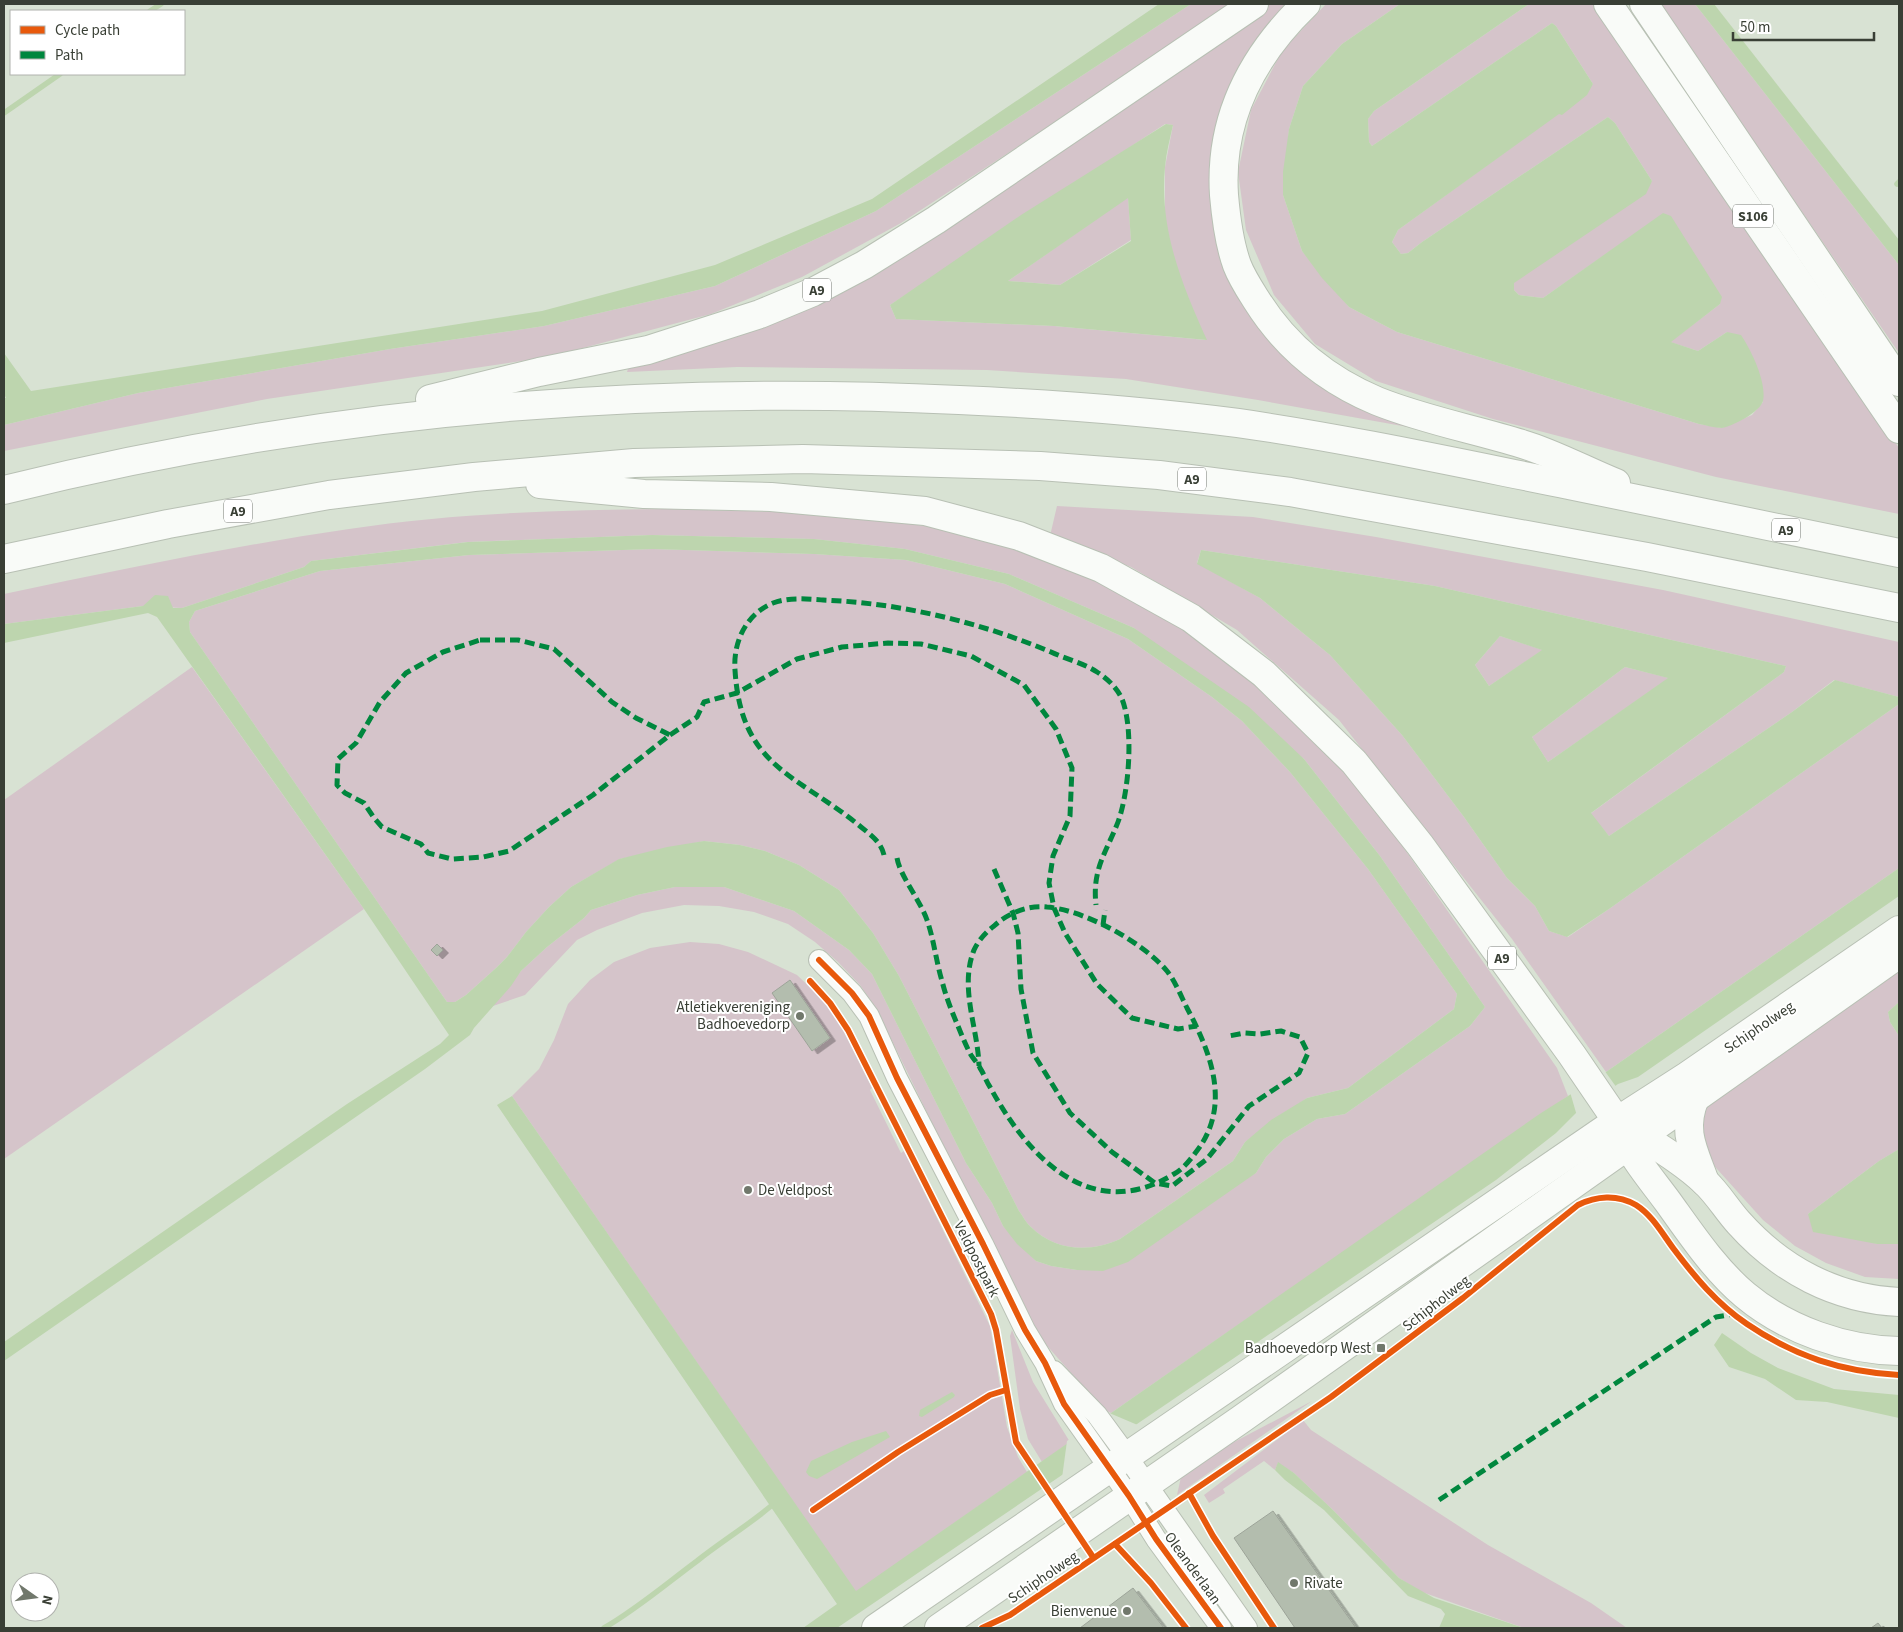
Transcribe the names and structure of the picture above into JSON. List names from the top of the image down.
{
  "streets": {
    "main road": ["S106", "A9", "Schipholweg"],
    "street": ["Veldpostpark", "Oleanderlaan"]
  },
  "crossings": [
    ["A9", "Schipholweg"],
    ["Schipholweg", "Veldpostpark"],
    ["Schipholweg", "Oleanderlaan"]
  ],
  "places": {
    "other": [
      "Atletiekvereniging Badhoevedorp",
      "De Veldpost",
      "Rivate",
      "Bienvenue"
    ],
    "transit": ["Badhoevedorp West"]
  },
  "legend": ["Cycle path", "Path"],
  "scale_bar": "50 m",
  "north": "right"
}
